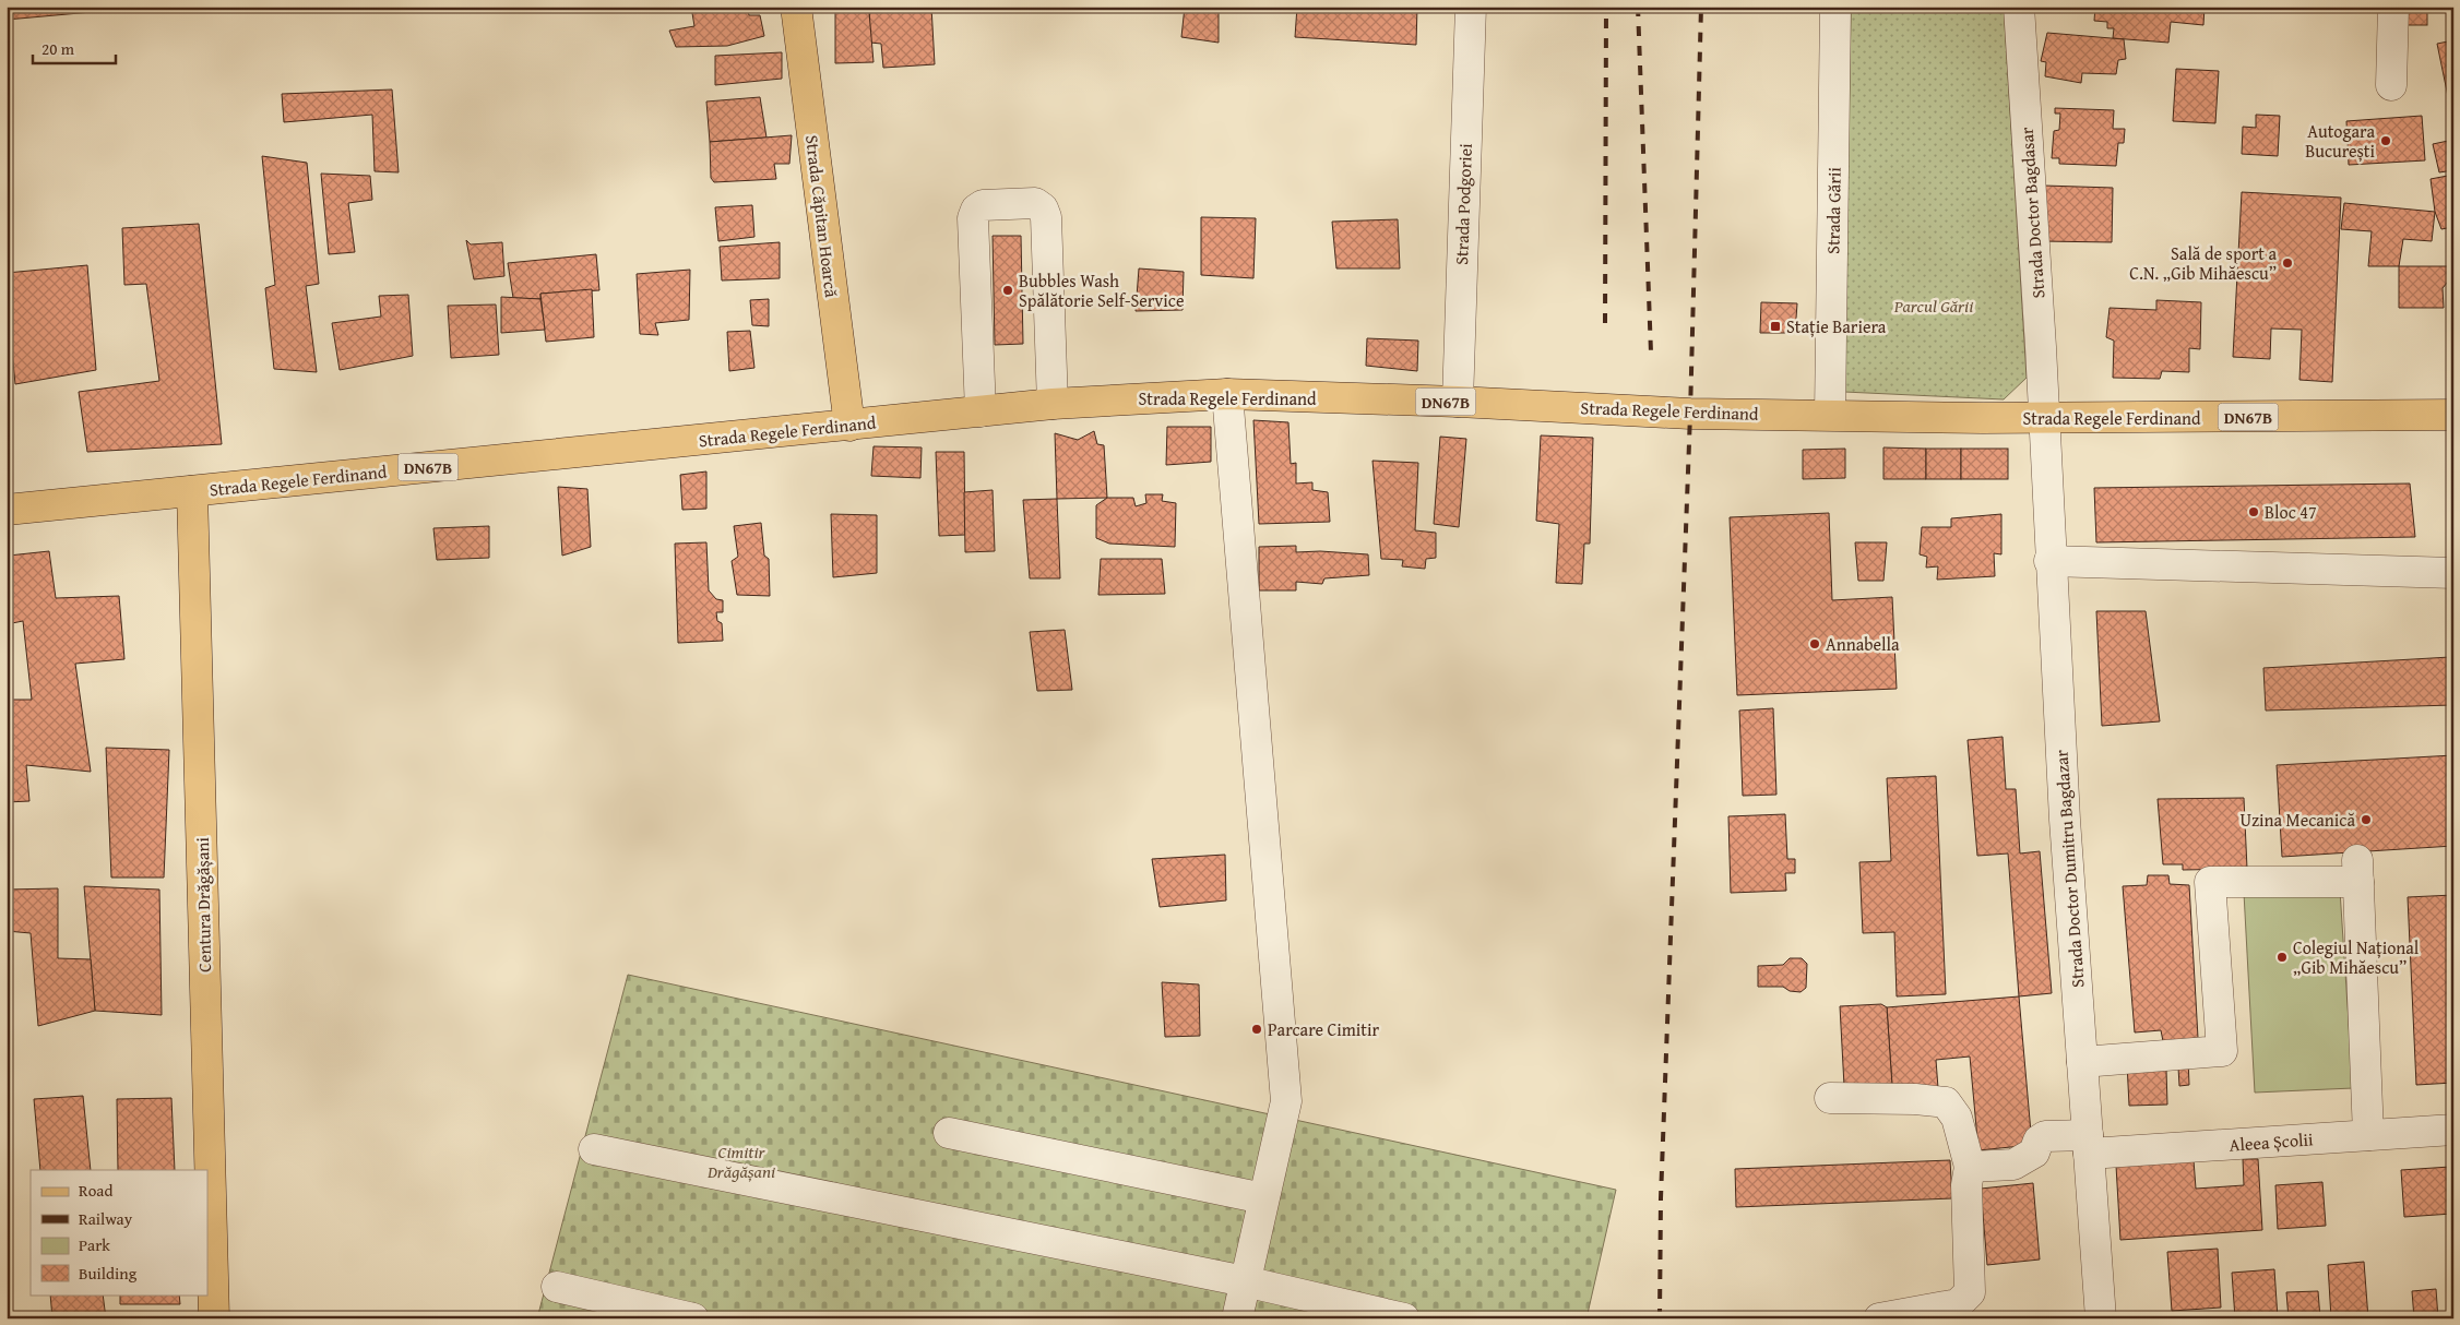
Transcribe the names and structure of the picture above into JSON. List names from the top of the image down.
{
  "streets": {
    "main road": [
      "Strada Căpitan Hoarcă",
      "Strada Regele Ferdinand",
      "DN67B",
      "Centura Drăgășani"
    ],
    "street": [
      "Strada Podgoriei",
      "Strada Gării",
      "Strada Doctor Bagdasar",
      "Strada Doctor Dumitru Bagdazar",
      "Aleea Școlii"
    ]
  },
  "crossings": [
    ["Strada Podgoriei", "Strada Regele Ferdinand"],
    ["Strada Gării", "Strada Regele Ferdinand"],
    ["Strada Doctor Bagdasar", "Strada Regele Ferdinand"],
    ["Strada Doctor Bagdasar", "Strada Doctor Dumitru Bagdazar"],
    ["Strada Căpitan Hoarcă", "Strada Regele Ferdinand"],
    ["Strada Regele Ferdinand", "Strada Doctor Dumitru Bagdazar"],
    ["Strada Regele Ferdinand", "Centura Drăgășani"],
    ["Strada Doctor Dumitru Bagdazar", "Aleea Școlii"]
  ],
  "parks": ["Parcul Gării", "Cimitir Drăgășani"],
  "places": {
    "other": [
      "Autogara București",
      "Sală de sport a C.N. „Gib Mihăescu”",
      "Bubbles Wash Spălătorie Self-Service",
      "Bloc 47",
      "Annabella",
      "Uzina Mecanică",
      "Colegiul Național „Gib Mihăescu”",
      "Parcare Cimitir"
    ],
    "transit": ["Stație Bariera"]
  },
  "legend": [
    "Road",
    "Railway",
    "Park",
    "Building"
  ],
  "scale_bar": "20 m"
}
